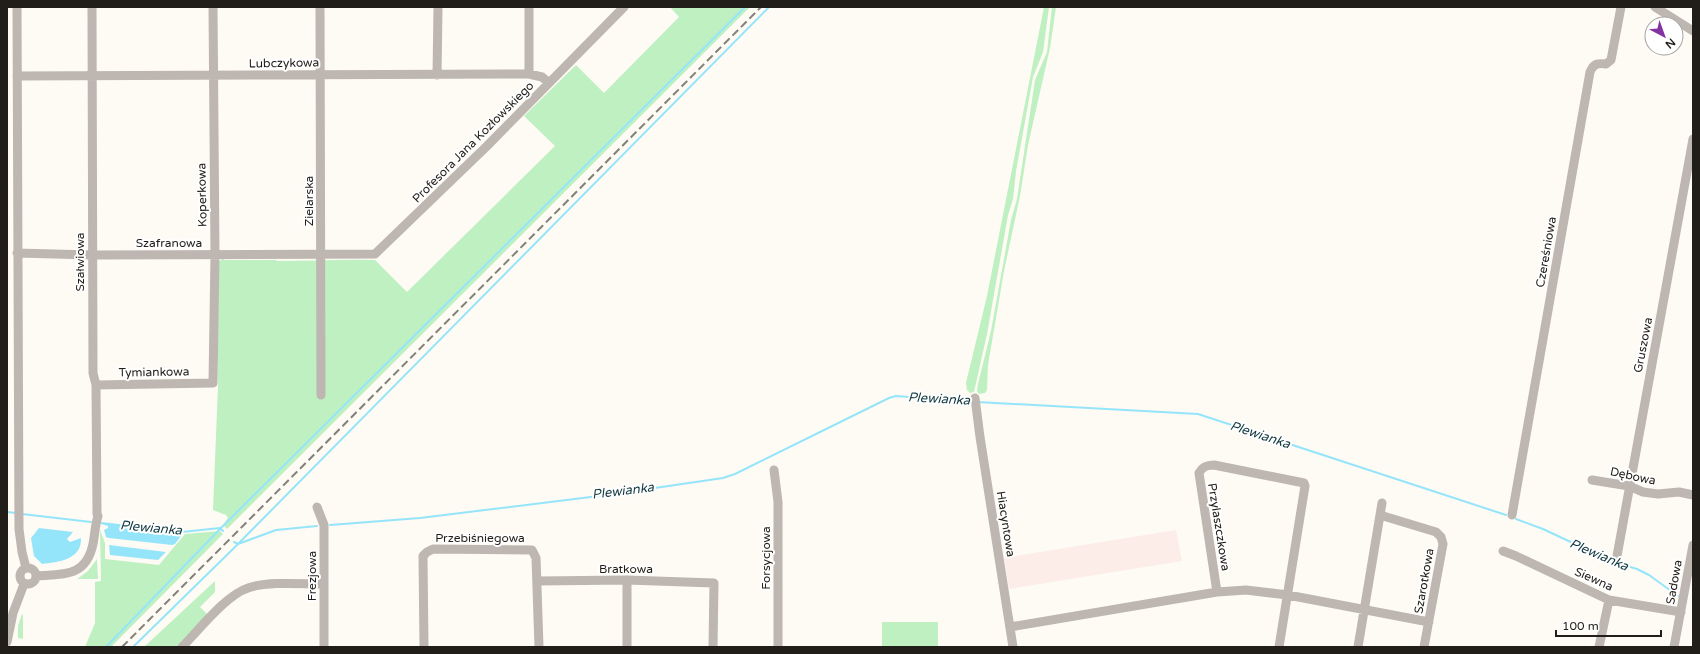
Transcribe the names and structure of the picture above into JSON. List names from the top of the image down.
{
  "streets": {
    "street": [
      "Lubczykowa",
      "Profesora Jana Kozłowskiego",
      "Koperkowa",
      "Zielarska",
      "Szafranowa",
      "Czereśniowa",
      "Szałwiowa",
      "Gruszowa",
      "Tymiankowa",
      "Dębowa",
      "Hiacyntowa",
      "Przylaszczkowa",
      "Przebiśniegowa",
      "Forsycjowa",
      "Bratkowa",
      "Frezjowa",
      "Siewna",
      "Szarotkowa",
      "Sadowa"
    ]
  },
  "crossings": [
    ["Lubczykowa", "Profesora Jana Kozłowskiego"],
    ["Lubczykowa", "Koperkowa"],
    ["Lubczykowa", "Zielarska"],
    ["Lubczykowa", "Szałwiowa"],
    ["Profesora Jana Kozłowskiego", "Zielarska"],
    ["Profesora Jana Kozłowskiego", "Szafranowa"],
    ["Koperkowa", "Szafranowa"],
    ["Koperkowa", "Tymiankowa"],
    ["Zielarska", "Szafranowa"],
    ["Szafranowa", "Szałwiowa"],
    ["Szałwiowa", "Tymiankowa"],
    ["Gruszowa", "Dębowa"],
    ["Przebiśniegowa", "Bratkowa"],
    ["Siewna", "Sadowa"]
  ],
  "water": ["Plewianka"],
  "scale_bar": "100 m",
  "north": "bottom right"
}
